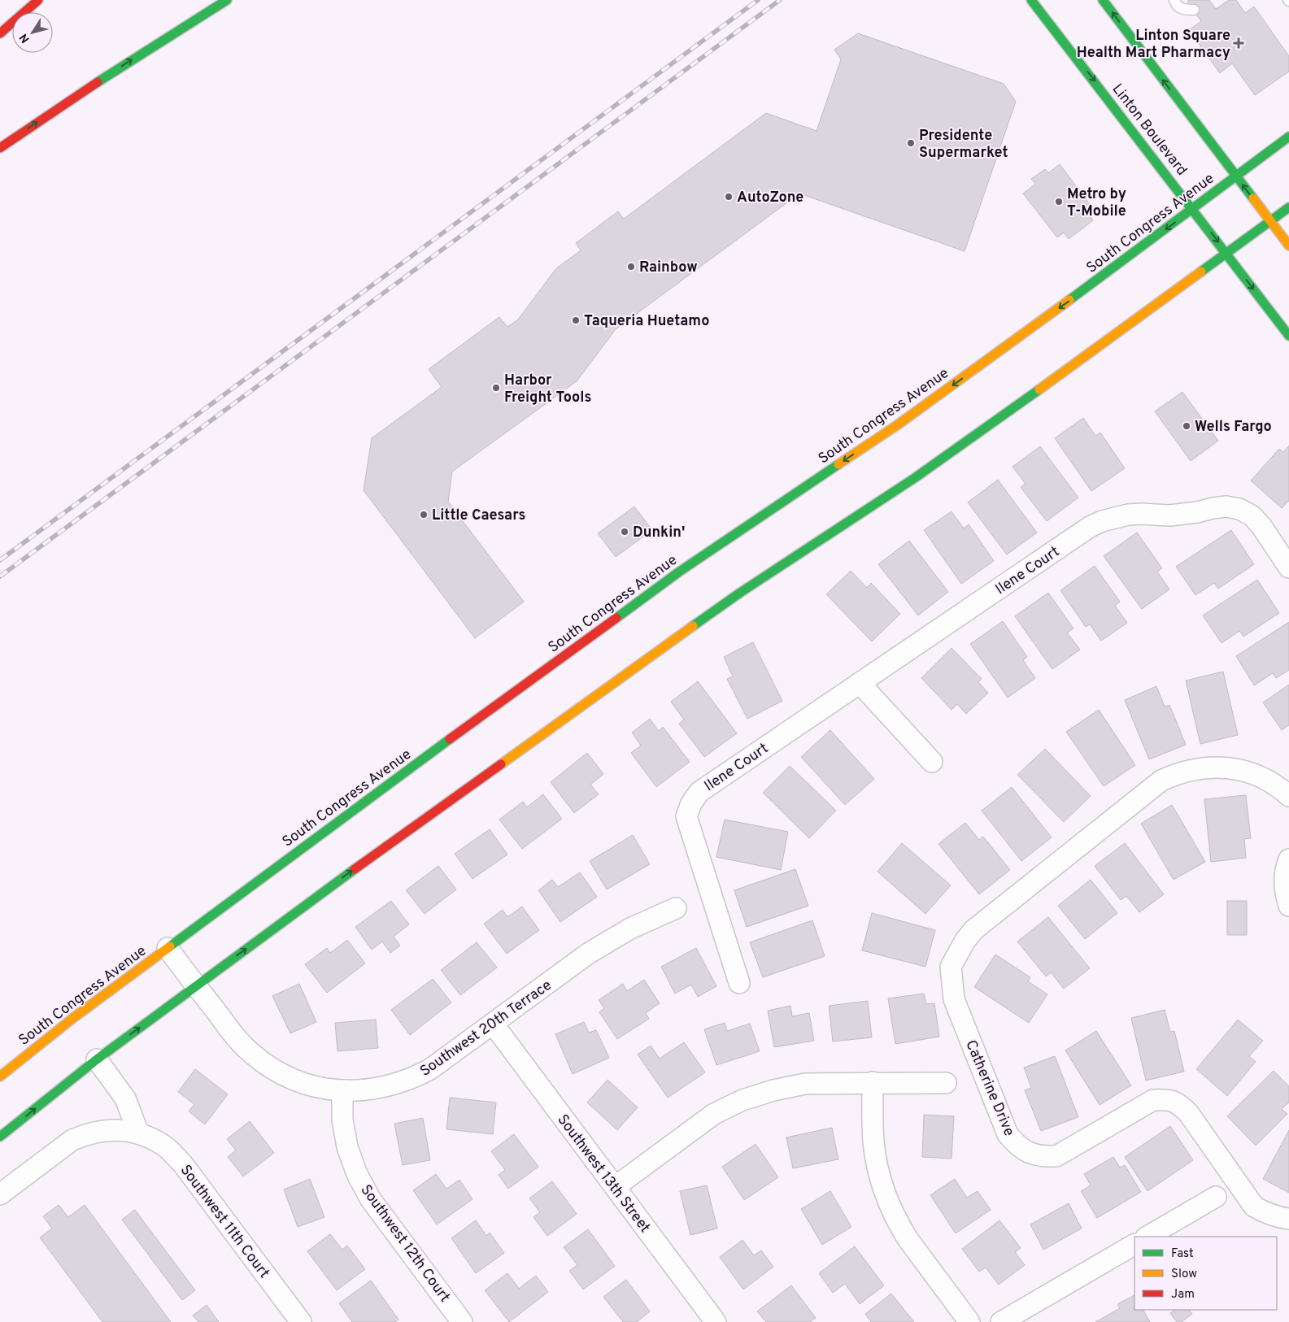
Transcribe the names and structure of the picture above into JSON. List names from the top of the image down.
{
  "streets": {
    "main road": ["Linton Boulevard", "South Congress Avenue"],
    "street": [
      "Ilene Court",
      "Southwest 20th Terrace",
      "Catherine Drive",
      "Southwest 13th Street",
      "Southwest 11th Court",
      "Southwest 12th Court"
    ]
  },
  "crossings": [
    ["Linton Boulevard", "South Congress Avenue"],
    ["South Congress Avenue", "Southwest 20th Terrace"],
    ["Southwest 20th Terrace", "Southwest 13th Street"],
    ["Southwest 20th Terrace", "Southwest 12th Court"]
  ],
  "places": {
    "health": ["Linton Square Health Mart Pharmacy"],
    "other": [
      "Presidente Supermarket",
      "AutoZone",
      "Metro by T-Mobile",
      "Rainbow",
      "Taqueria Huetamo",
      "Harbor Freight Tools",
      "Wells Fargo",
      "Little Caesars",
      "Dunkin'"
    ]
  },
  "legend": ["Fast", "Slow", "Jam"],
  "north": "bottom left"
}
